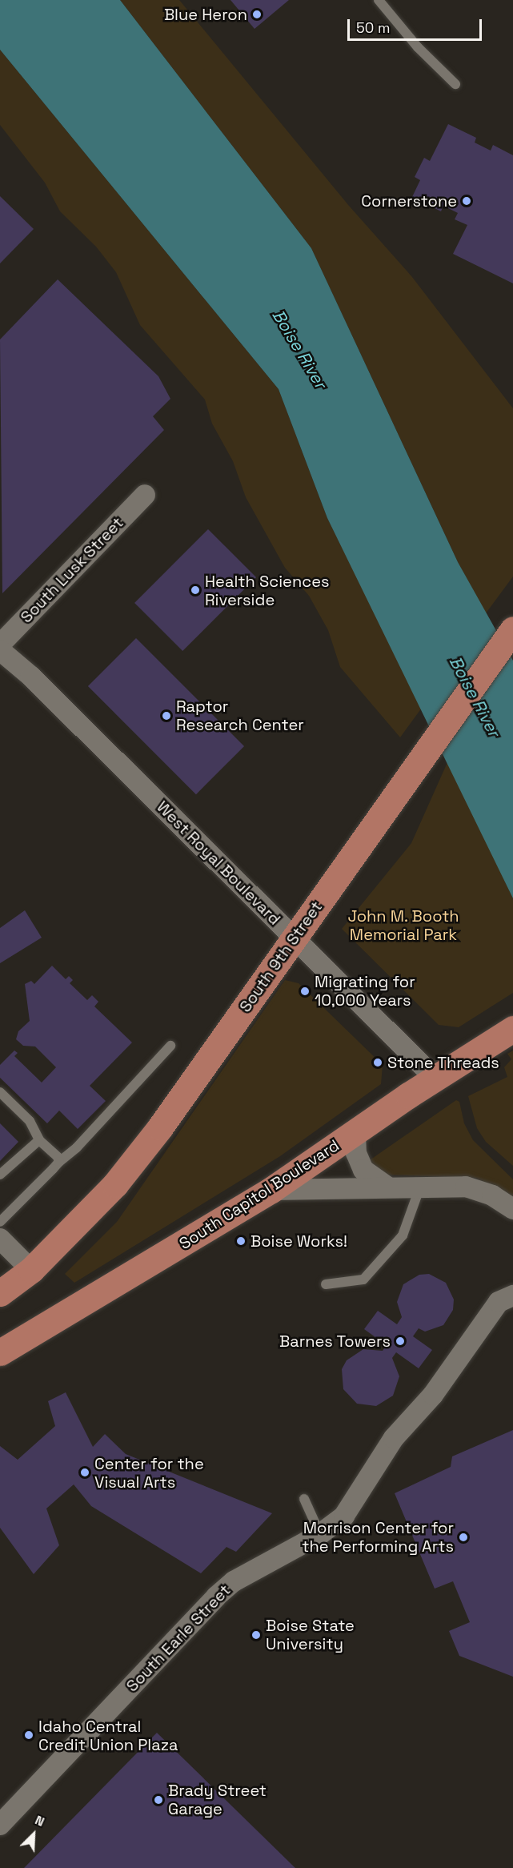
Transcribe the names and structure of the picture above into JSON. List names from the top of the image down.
{
  "streets": {
    "main road": ["South 9th Street", "South Capitol Boulevard"],
    "street": ["South Lusk Street", "West Royal Boulevard", "South Earle Street"]
  },
  "crossings": [
    ["West Royal Boulevard", "South 9th Street"],
    ["West Royal Boulevard", "South Capitol Boulevard"]
  ],
  "water": ["Boise River"],
  "parks": ["John M. Booth Memorial Park"],
  "places": [
    "Blue Heron",
    "Cornerstone",
    "Health Sciences Riverside",
    "Raptor Research Center",
    "Migrating for 10,000 Years",
    "Stone Threads",
    "Boise Works!",
    "Barnes Towers",
    "Center for the Visual Arts",
    "Morrison Center for the Performing Arts",
    "Boise State University",
    "Idaho Central Credit Union Plaza",
    "Brady Street Garage"
  ],
  "scale_bar": "50 m",
  "north": "top right"
}
